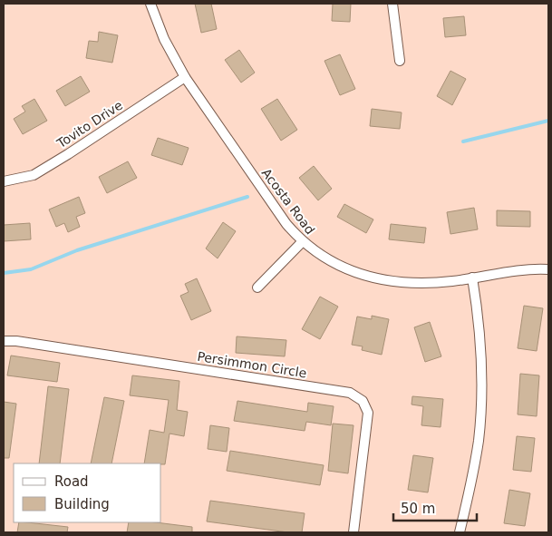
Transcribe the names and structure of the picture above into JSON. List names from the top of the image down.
{
  "streets": {
    "street": ["Tovito Drive", "Acosta Road", "Persimmon Circle"]
  },
  "crossings": [
    ["Tovito Drive", "Acosta Road"]
  ],
  "legend": ["Road", "Building"],
  "scale_bar": "50 m"
}
